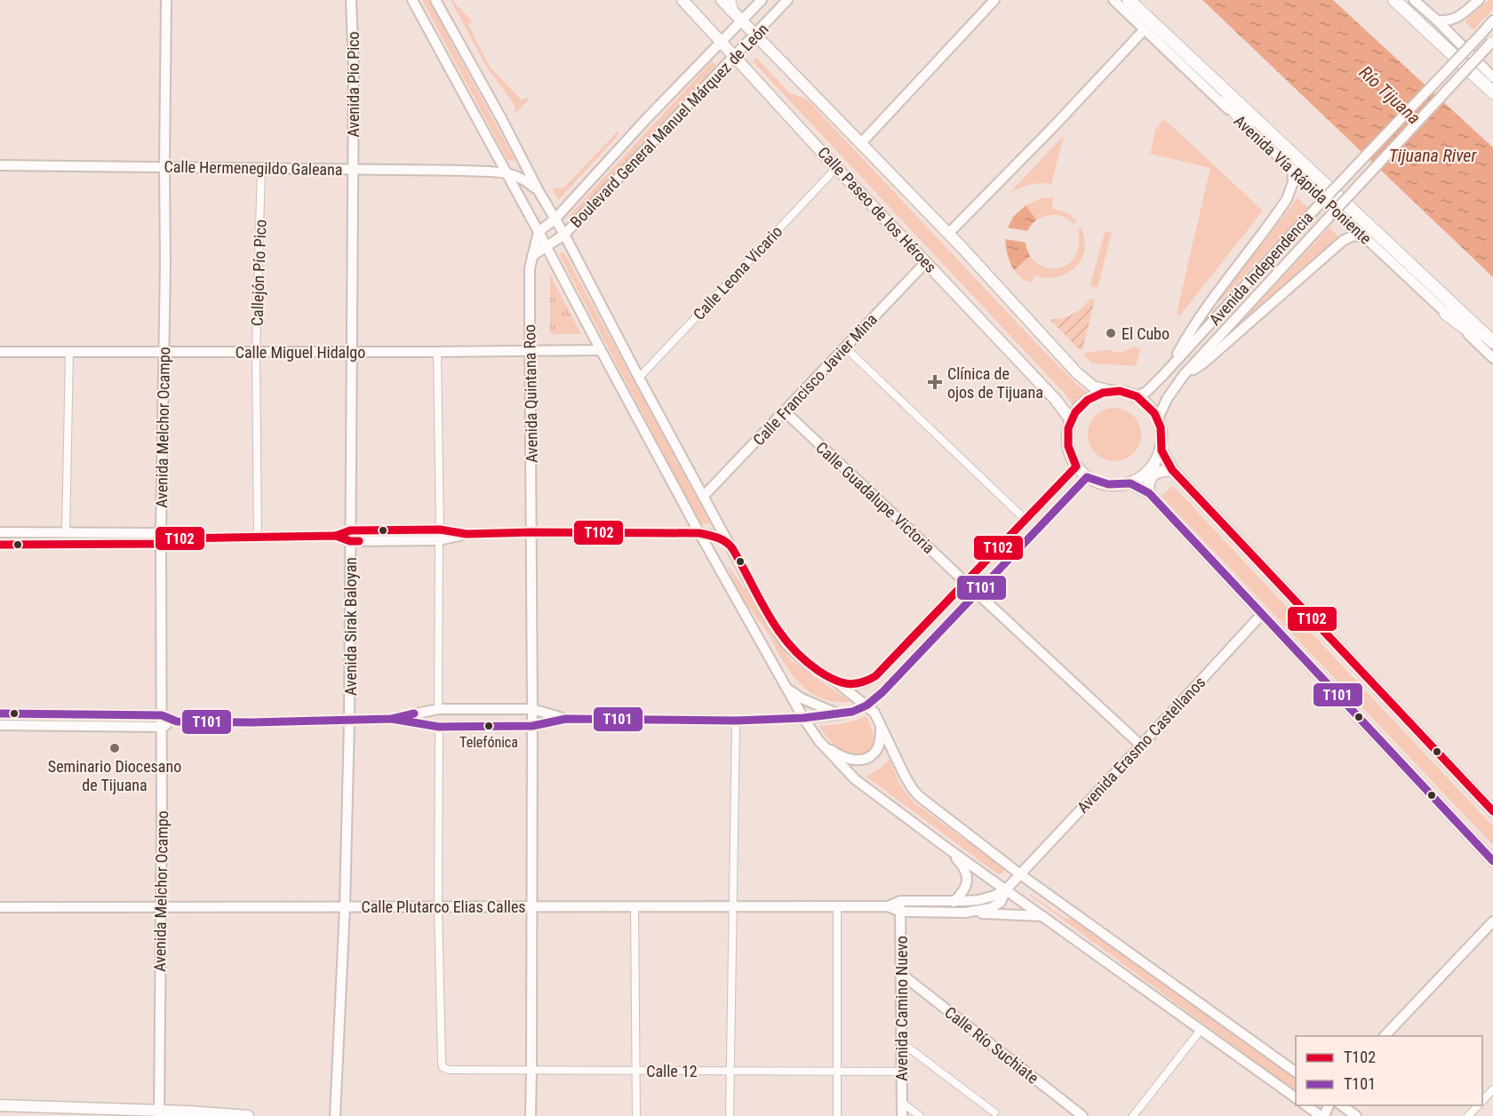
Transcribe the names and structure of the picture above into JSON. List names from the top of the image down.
{
  "streets": {
    "highway": ["Avenida Vía Rápida Poniente"],
    "main road": [
      "Avenida Pio Pico",
      "Boulevard General Manuel Márquez de León",
      "Calle Hermenegildo Galeana",
      "Calle Paseo de los Héroes",
      "Avenida Independencia",
      "Calle Miguel Hidalgo",
      "Calle Francisco Javier Mina",
      "Avenida Quintana Roo",
      "Avenida Melchor Ocampo",
      "Calle Guadalupe Victoria",
      "Avenida Sirak Baloyan",
      "Avenida Erasmo Castellanos",
      "Calle Plutarco Elias Calles",
      "Avenida Camino Nuevo",
      "Calle Río Suchiate"
    ],
    "street": ["Callejón Pío Pico", "Calle Leona Vicario", "Calle 12"]
  },
  "crossings": [
    ["Avenida Pio Pico", "Calle Hermenegildo Galeana"],
    ["Avenida Pio Pico", "Avenida Sirak Baloyan"],
    ["Boulevard General Manuel Márquez de León", "Calle Paseo de los Héroes"],
    ["Boulevard General Manuel Márquez de León", "Avenida Quintana Roo"],
    ["Calle Hermenegildo Galeana", "Callejón Pío Pico"],
    ["Calle Hermenegildo Galeana", "Avenida Melchor Ocampo"],
    ["Calle Hermenegildo Galeana", "Avenida Sirak Baloyan"],
    ["Calle Paseo de los Héroes", "Avenida Independencia"],
    ["Calle Paseo de los Héroes", "Calle Leona Vicario"],
    ["Calle Paseo de los Héroes", "Calle Francisco Javier Mina"],
    ["Callejón Pío Pico", "Calle Miguel Hidalgo"],
    ["Calle Miguel Hidalgo", "Avenida Quintana Roo"],
    ["Calle Miguel Hidalgo", "Avenida Melchor Ocampo"],
    ["Calle Miguel Hidalgo", "Avenida Sirak Baloyan"],
    ["Calle Francisco Javier Mina", "Calle Guadalupe Victoria"],
    ["Avenida Quintana Roo", "Calle Plutarco Elias Calles"],
    ["Avenida Quintana Roo", "Calle 12"],
    ["Avenida Melchor Ocampo", "Calle Plutarco Elias Calles"],
    ["Avenida Sirak Baloyan", "Calle Plutarco Elias Calles"],
    ["Avenida Erasmo Castellanos", "Calle Plutarco Elias Calles"],
    ["Calle Plutarco Elias Calles", "Avenida Camino Nuevo"],
    ["Calle Plutarco Elias Calles", "Calle 12"],
    ["Avenida Camino Nuevo", "Calle Río Suchiate"],
    ["Avenida Camino Nuevo", "Calle 12"]
  ],
  "water": ["Río Tijuana", "Tijuana River"],
  "places": {
    "other": ["El Cubo", "Telefónica", "Seminario Diocesano de Tijuana"],
    "health": ["Clínica de ojos de Tijuana"]
  },
  "lines": ["transit line T102", "transit line T101"],
  "legend": ["T102", "T101"]
}
